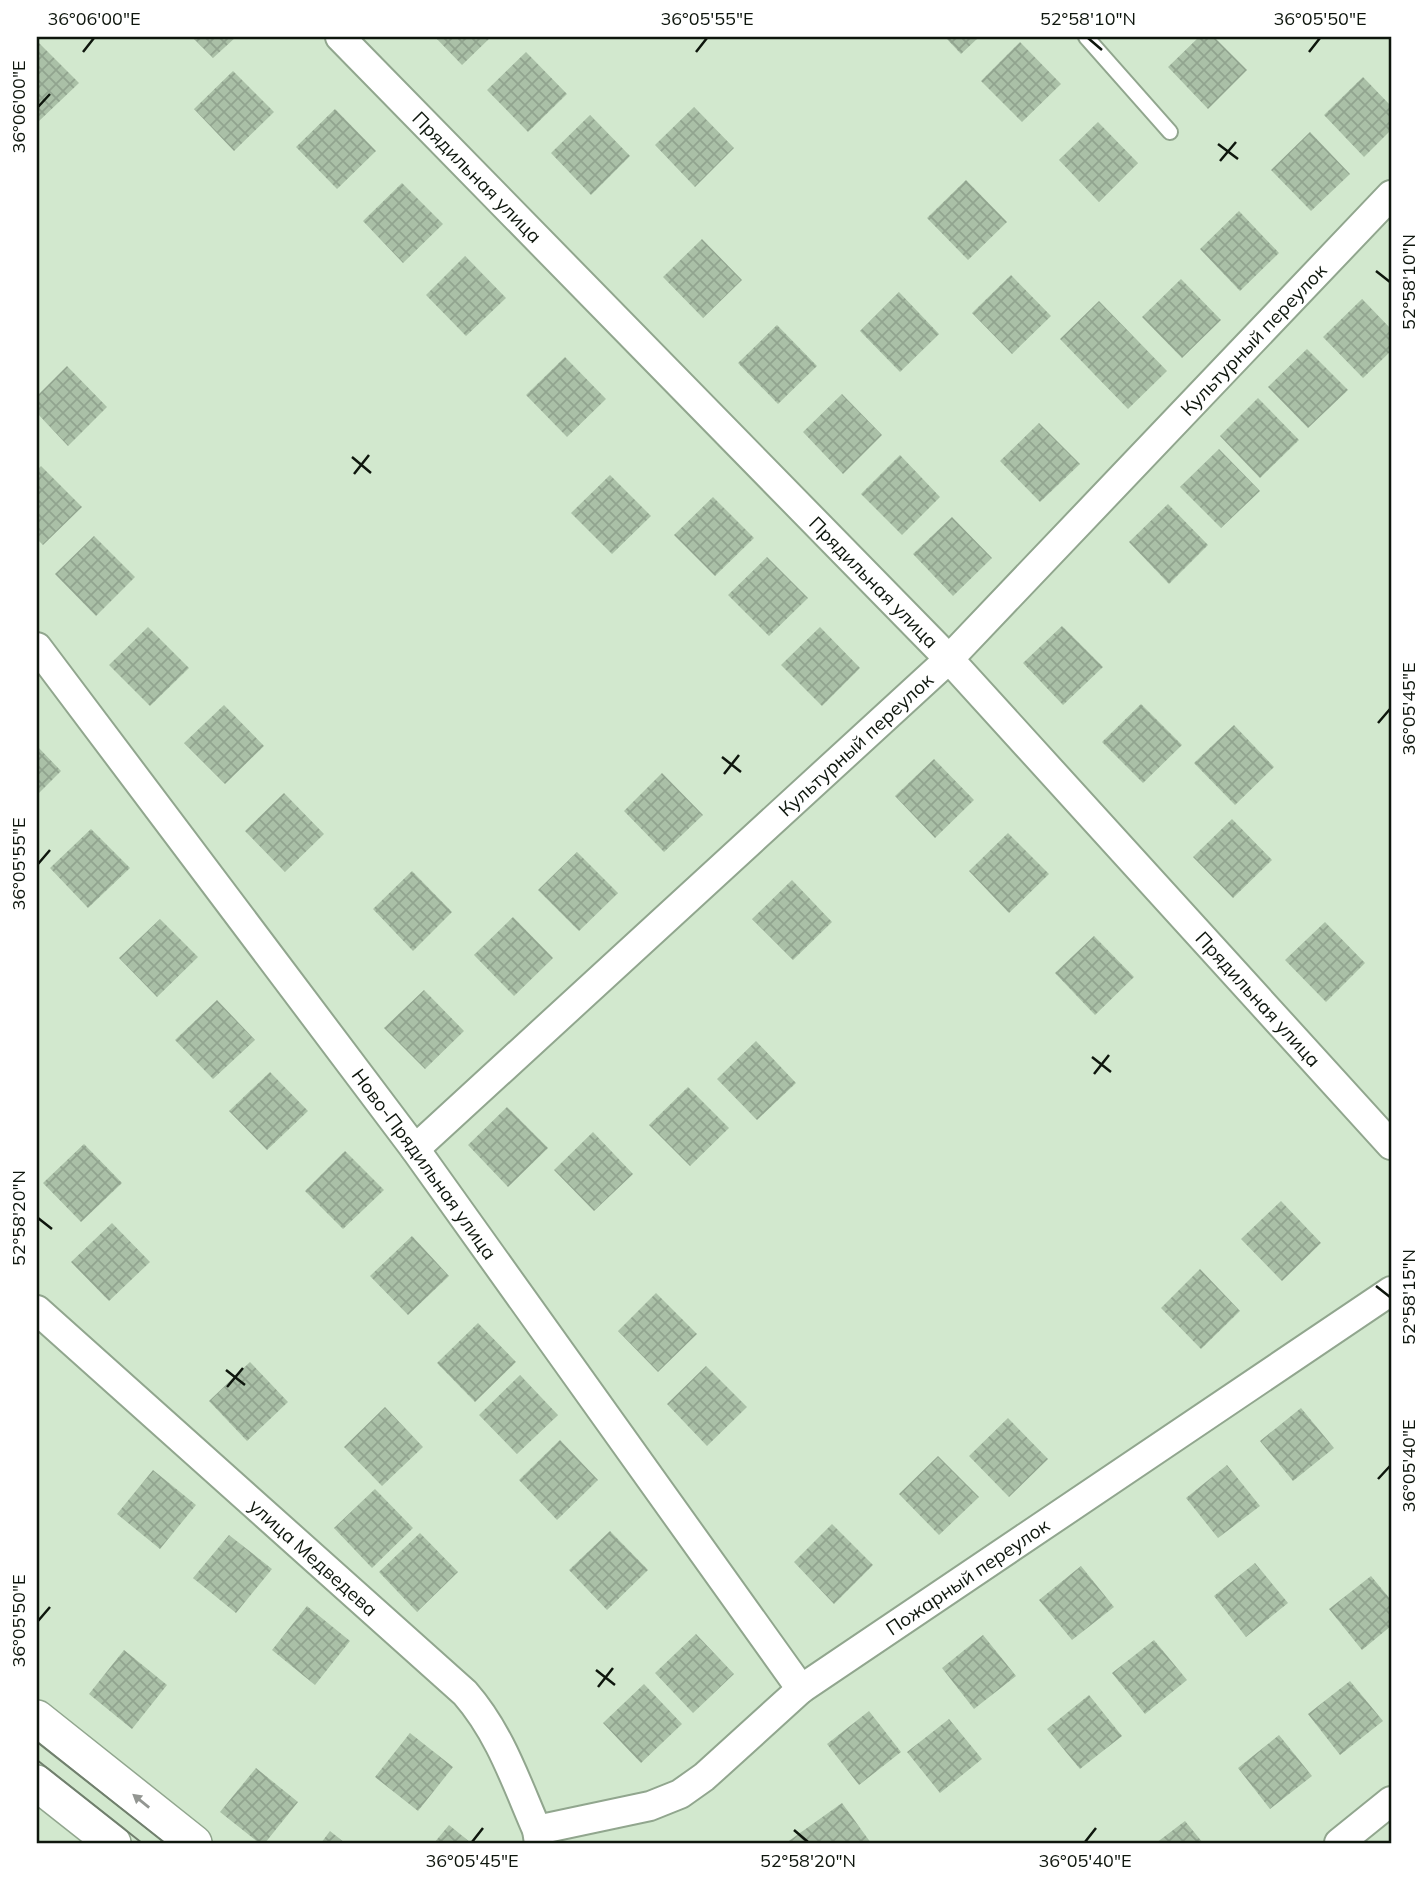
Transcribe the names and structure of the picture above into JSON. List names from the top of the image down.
{
  "streets": {
    "street": [
      "Прядильная улица",
      "Культурный переулок",
      "Ново-Прядильная улица",
      "улица Медведева",
      "Пожарный переулок"
    ]
  },
  "crossings": [
    ["Прядильная улица", "Культурный переулок"],
    ["Культурный переулок", "Ново-Прядильная улица"],
    ["Ново-Прядильная улица", "Пожарный переулок"],
    ["улица Медведева", "Пожарный переулок"]
  ],
  "coordinates": [
    "36°06'00\"E",
    "36°05'55\"E",
    "52°58'10\"N",
    "36°05'50\"E",
    "36°05'45\"E",
    "52°58'20\"N",
    "52°58'15\"N",
    "36°05'40\"E"
  ]
}
